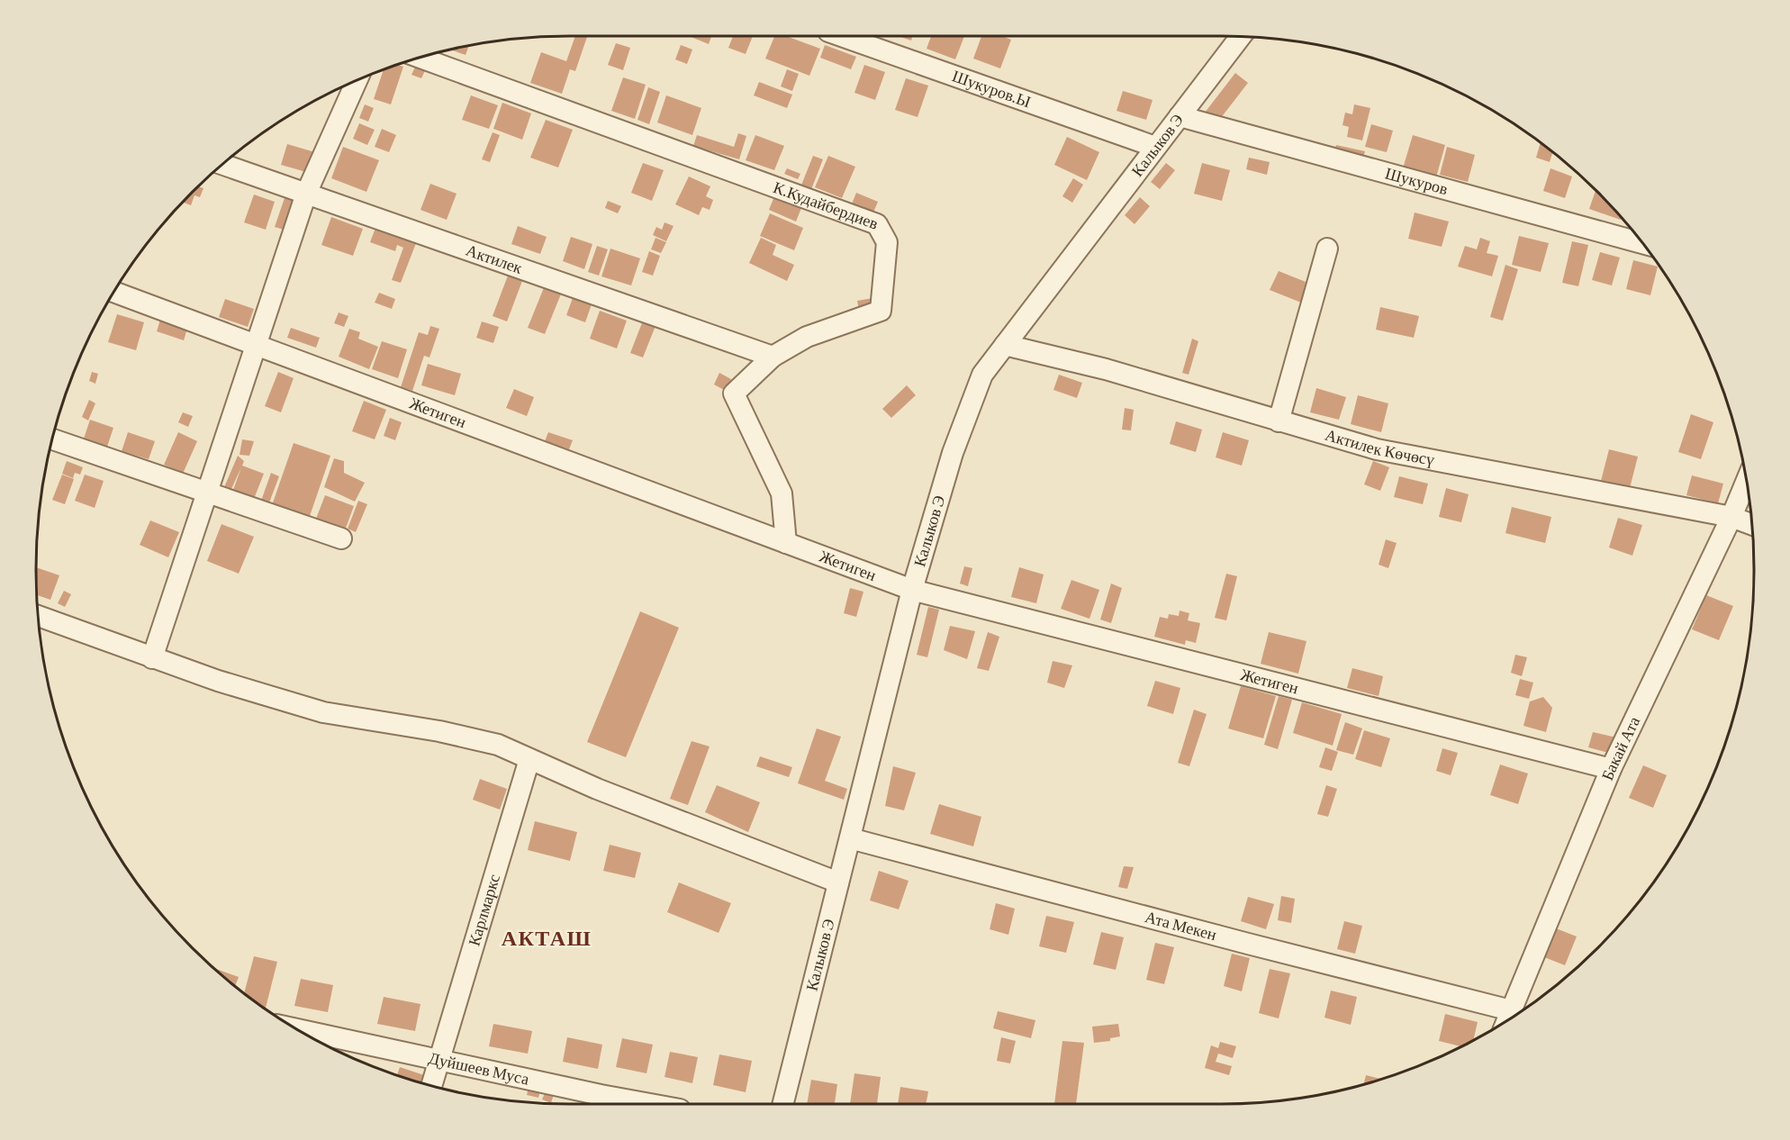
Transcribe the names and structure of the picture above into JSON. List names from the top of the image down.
{
  "streets": {
    "street": [
      "Шукуров.Ы",
      "Калыков Э",
      "Шукуров",
      "К.Кудайбердиев",
      "Актилек",
      "Жетиген",
      "Актилек Көчөсү",
      "Бакай Ата",
      "Карлмаркс",
      "Ата Мекен",
      "Дуйшеев Муса"
    ]
  },
  "crossings": [
    ["Шукуров.Ы", "Калыков Э"],
    ["Калыков Э", "Шукуров"],
    ["Калыков Э", "Жетиген"],
    ["Калыков Э", "Актилек Көчөсү"],
    ["Калыков Э", "Ата Мекен"],
    ["К.Кудайбердиев", "Актилек"],
    ["К.Кудайбердиев", "Жетиген"],
    ["Жетиген", "Бакай Ата"],
    ["Актилек Көчөсү", "Бакай Ата"],
    ["Бакай Ата", "Ата Мекен"],
    ["Карлмаркс", "Дуйшеев Муса"]
  ],
  "districts": ["АКТАШ"]
}
